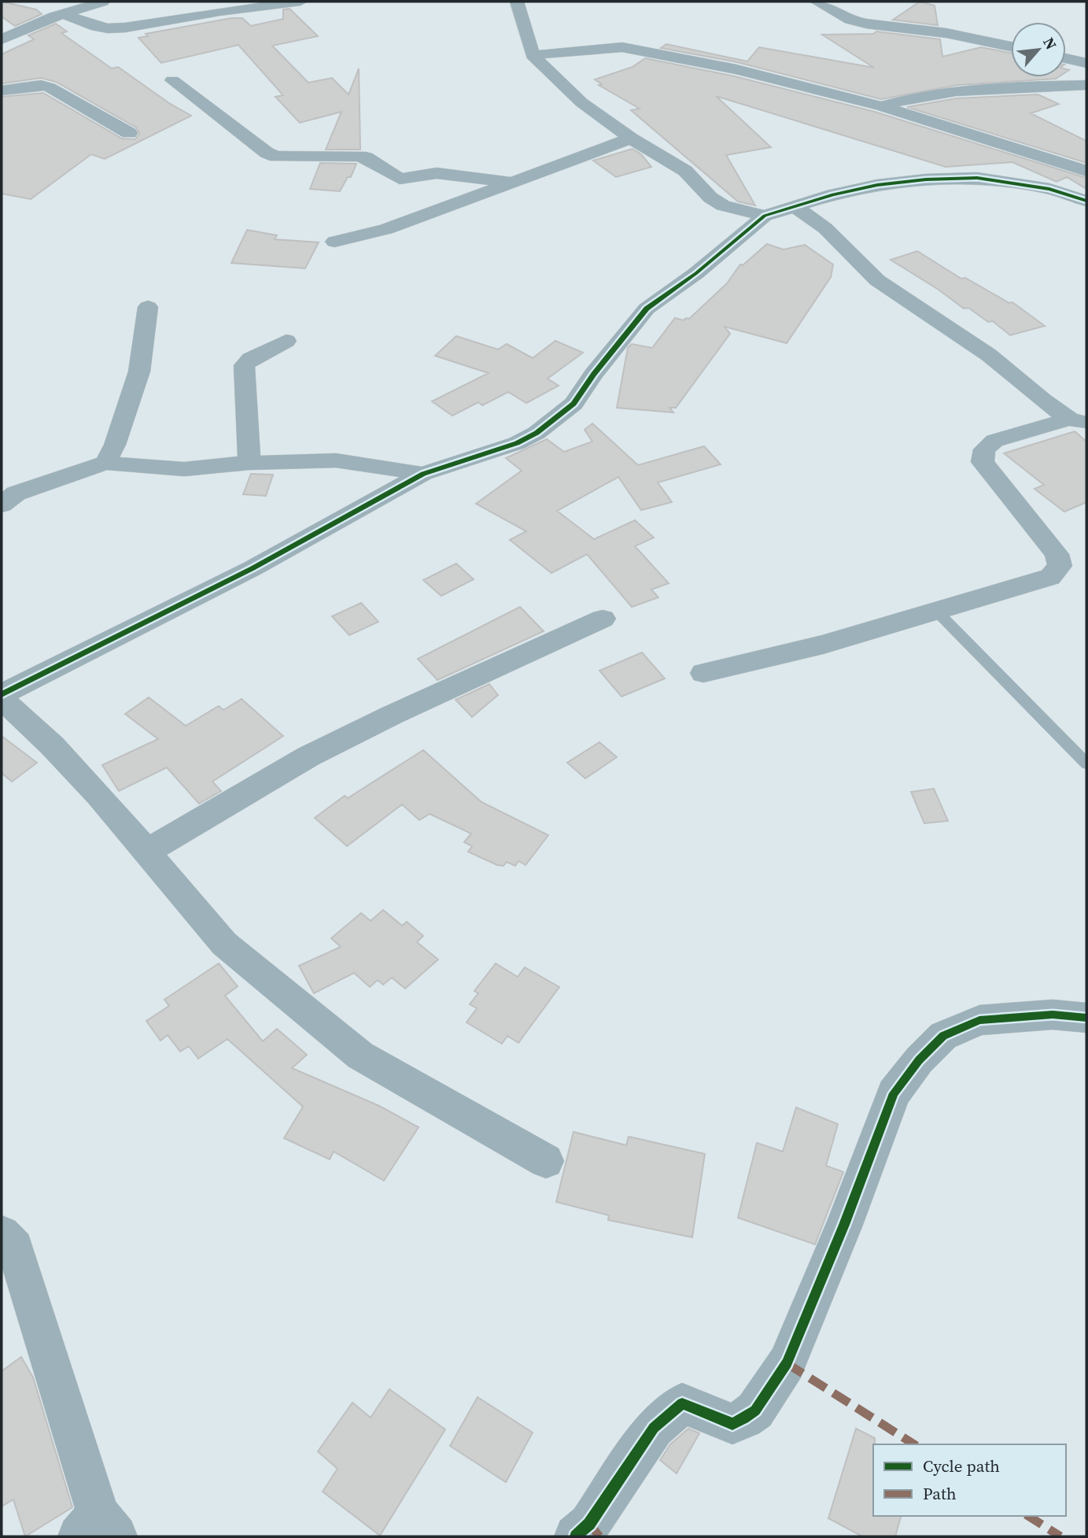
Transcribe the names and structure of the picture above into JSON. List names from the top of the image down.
{
  "legend": ["Cycle path", "Path"],
  "north": "top right"
}
